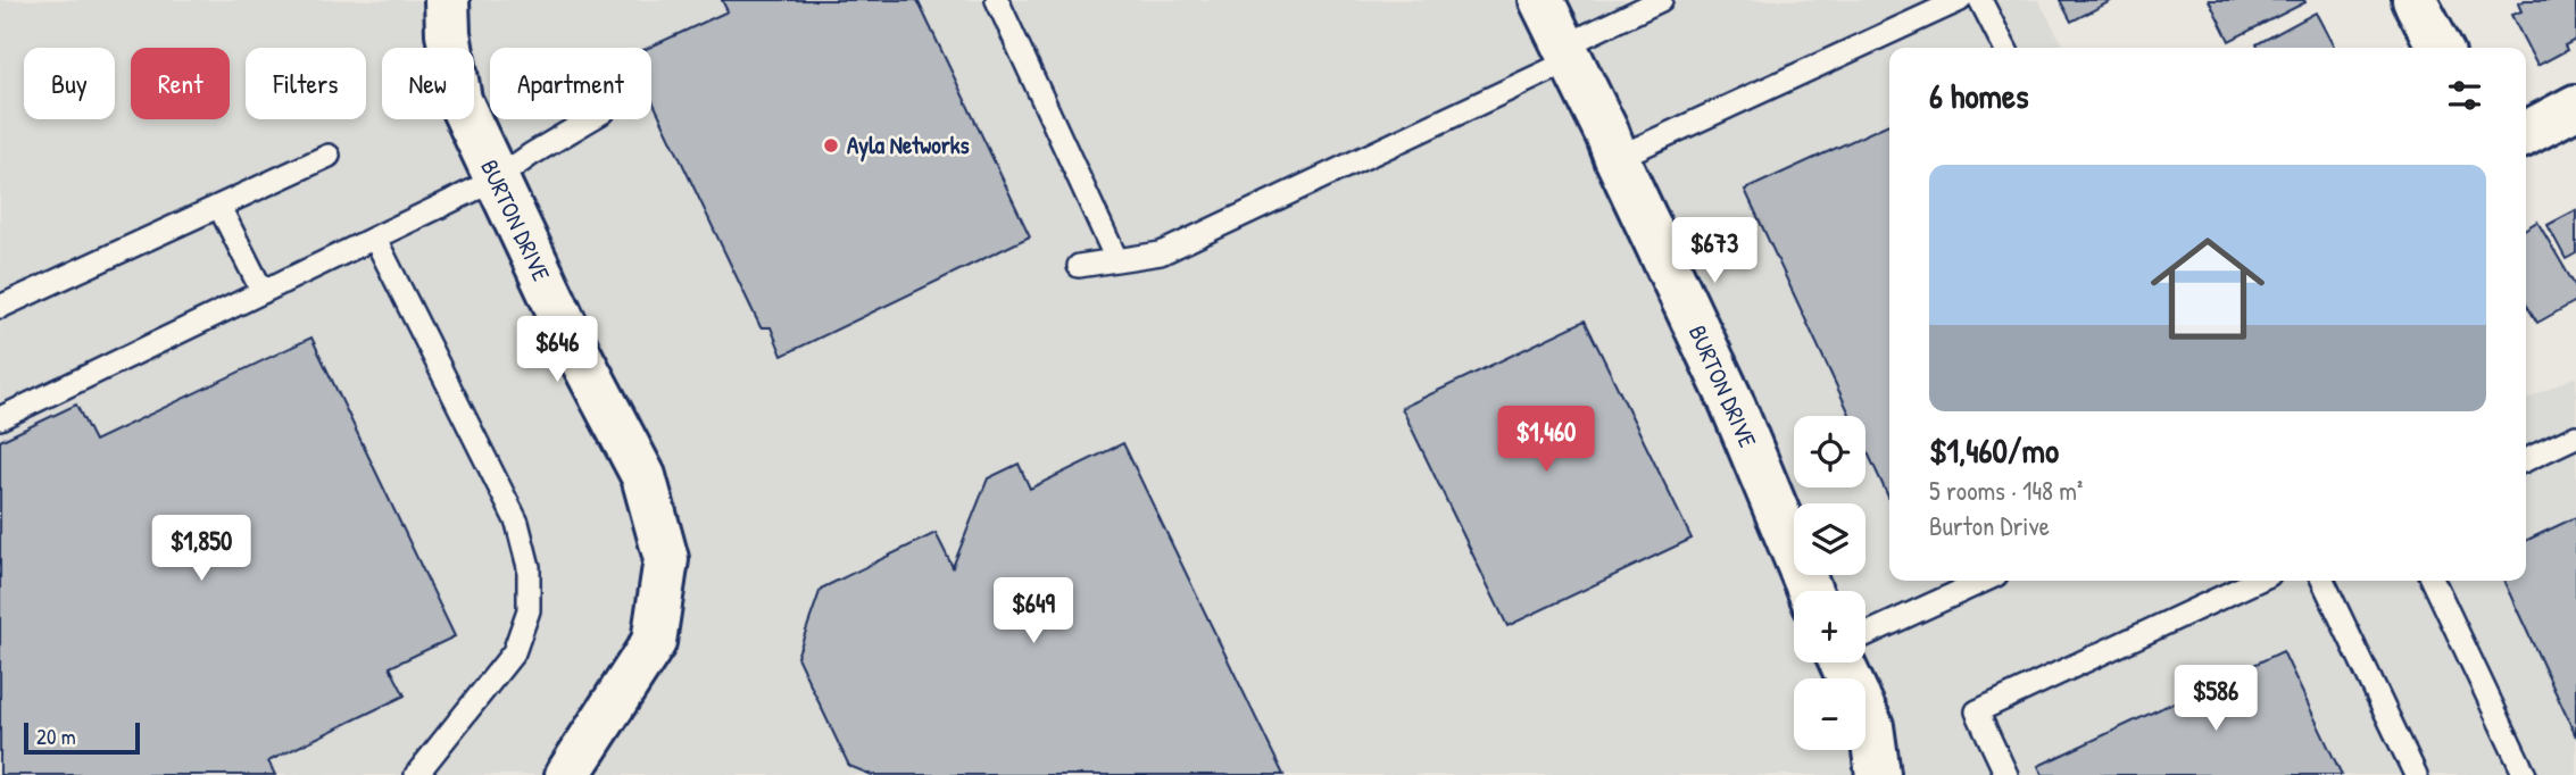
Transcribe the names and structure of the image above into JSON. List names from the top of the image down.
{
  "streets": {
    "street": ["BURTON DRIVE"]
  },
  "places": ["Ayla Networks"],
  "scale_bar": "20 m",
  "page": {
    "chip": [
      "Buy",
      "Rent",
      "Filters",
      "New",
      "Apartment"
    ],
    "heading": "6 homes",
    "list": [
      {
        "name": "$1,460/mo",
        "note": "5 rooms · 148 m² · Burton Drive"
      }
    ],
    "price": [
      "$673",
      "$646",
      "$1,460",
      "$1,850",
      "$649",
      "$586"
    ],
    "map_buttons": ["+", "−"],
    "scale": "20 m"
  }
}
